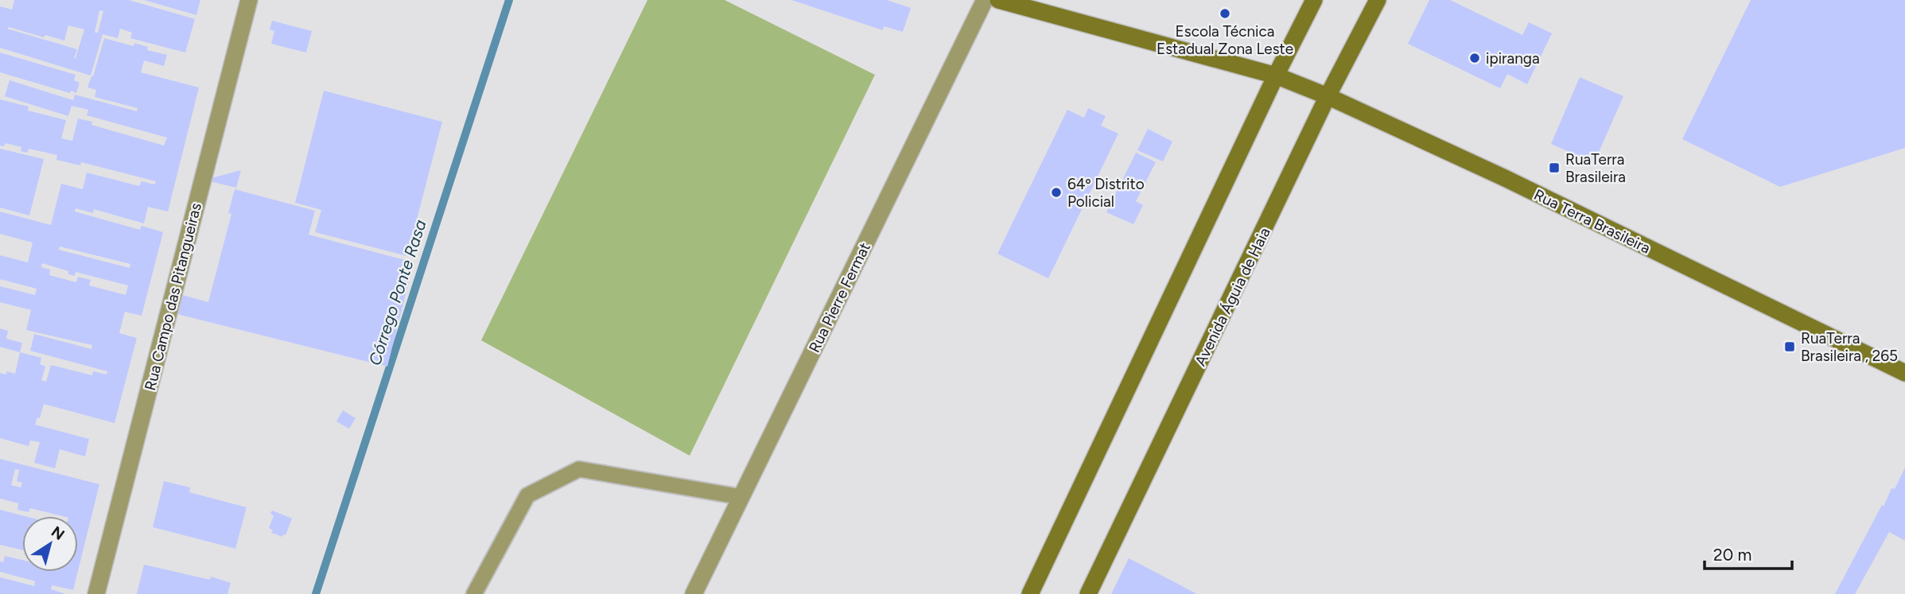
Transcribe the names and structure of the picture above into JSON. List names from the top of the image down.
{
  "streets": {
    "main road": ["Rua Terra Brasileira", "Avenida Águia de Haia"],
    "street": ["Rua Campo das Pitangueiras", "Rua Pierre Fermat"]
  },
  "crossings": [
    ["Rua Terra Brasileira", "Avenida Águia de Haia"]
  ],
  "water": ["Córrego Ponte Rasa"],
  "places": {
    "other": ["Escola Técnica Estadual Zona Leste", "ipiranga", "64º Distrito Policial"],
    "transit": ["RuaTerra Brasileira", "RuaTerra Brasileira , 265"]
  },
  "scale_bar": "20 m",
  "north": "top right"
}
